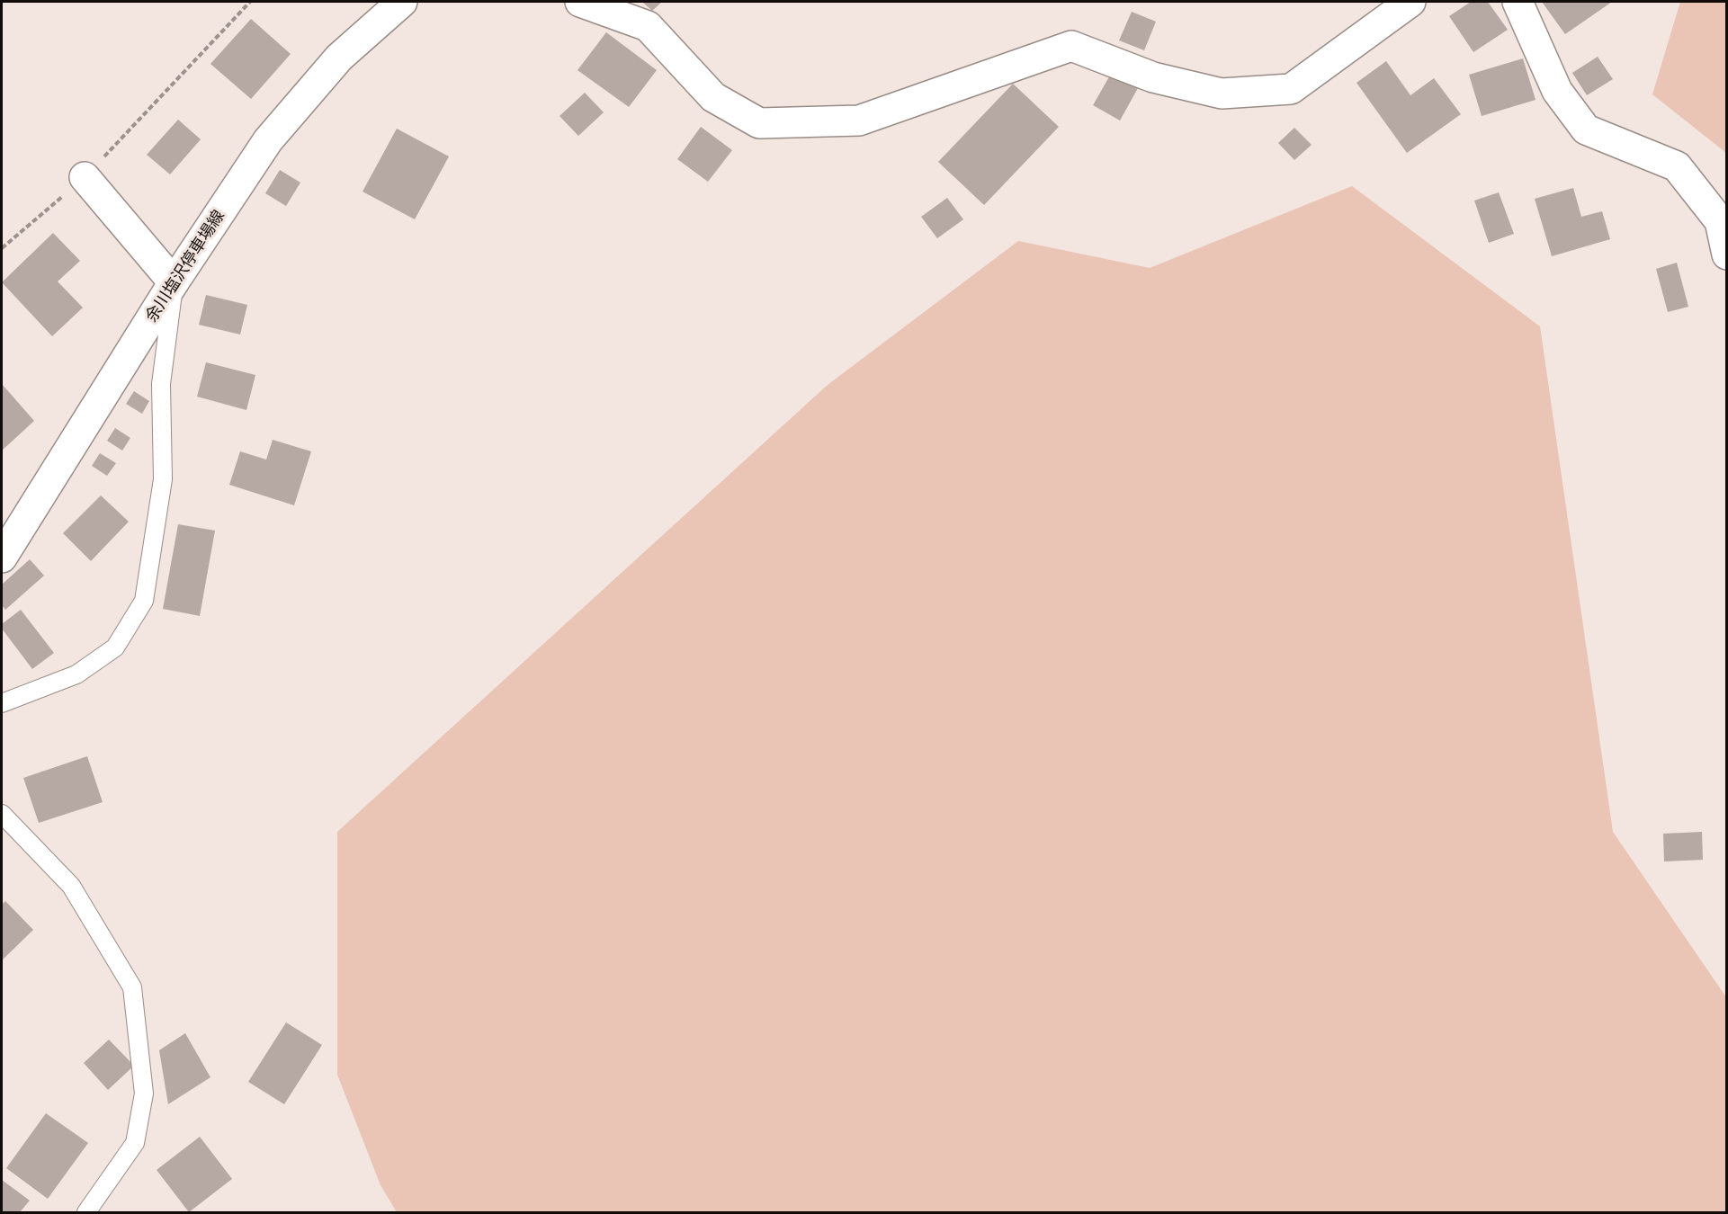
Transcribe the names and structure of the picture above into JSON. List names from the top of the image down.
{
  "streets": {
    "street": ["余川塩沢停車場線"]
  }
}
